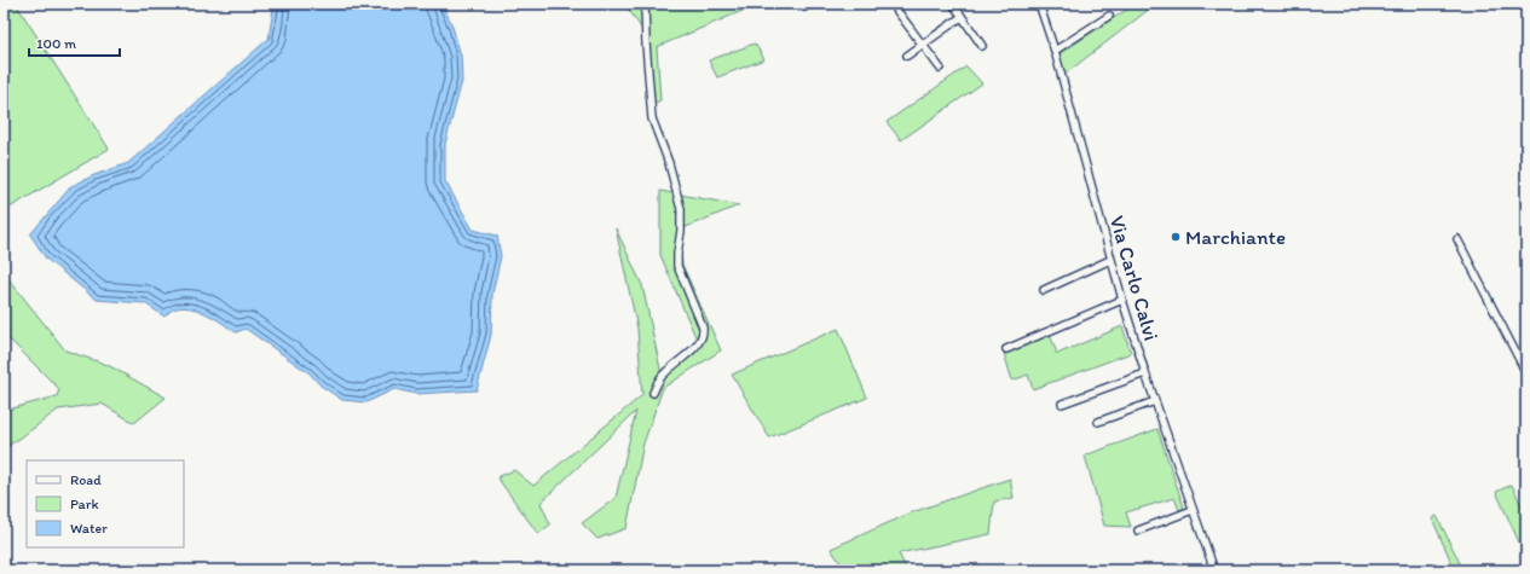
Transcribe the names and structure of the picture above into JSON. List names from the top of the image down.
{
  "streets": {
    "street": ["Via Carlo Calvi"]
  },
  "places": ["Marchiante"],
  "legend": ["Road", "Park", "Water"],
  "scale_bar": "100 m"
}
